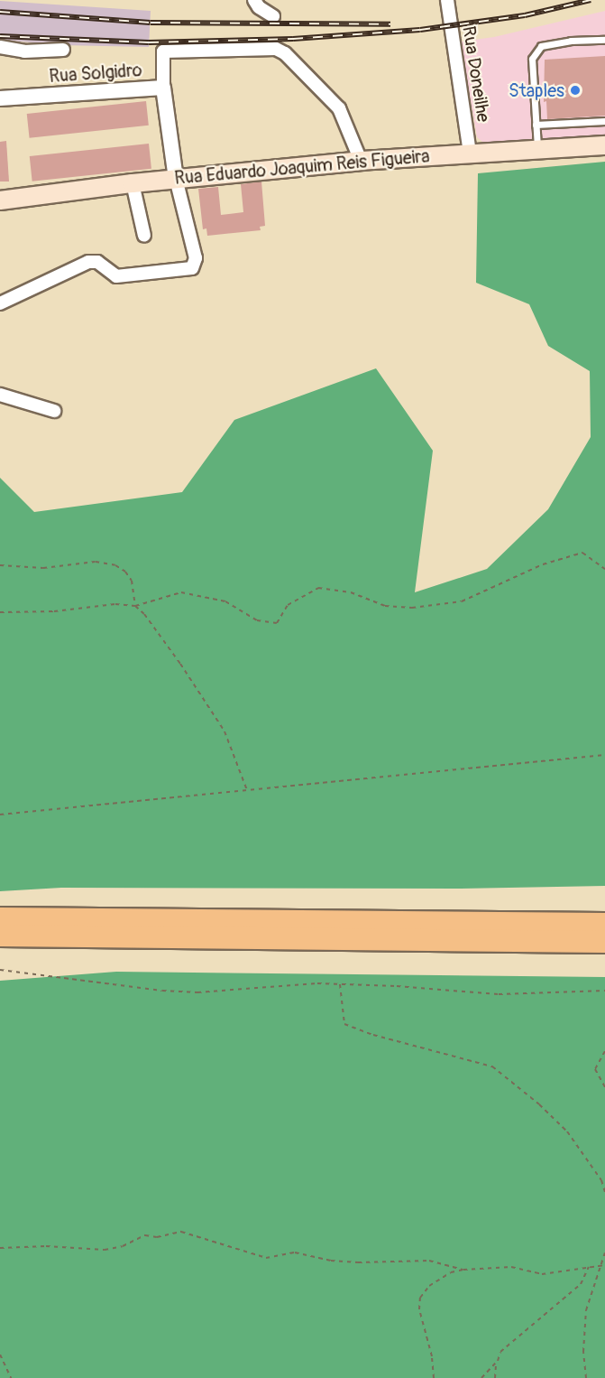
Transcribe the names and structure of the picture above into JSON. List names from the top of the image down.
{
  "streets": {
    "main road": ["Rua Eduardo Joaquim Reis Figueira"],
    "street": ["Rua Solgidro", "Rua Doneilhe"]
  },
  "crossings": [
    ["Rua Solgidro", "Rua Eduardo Joaquim Reis Figueira"],
    ["Rua Doneilhe", "Rua Eduardo Joaquim Reis Figueira"]
  ],
  "places": ["Staples"]
}
